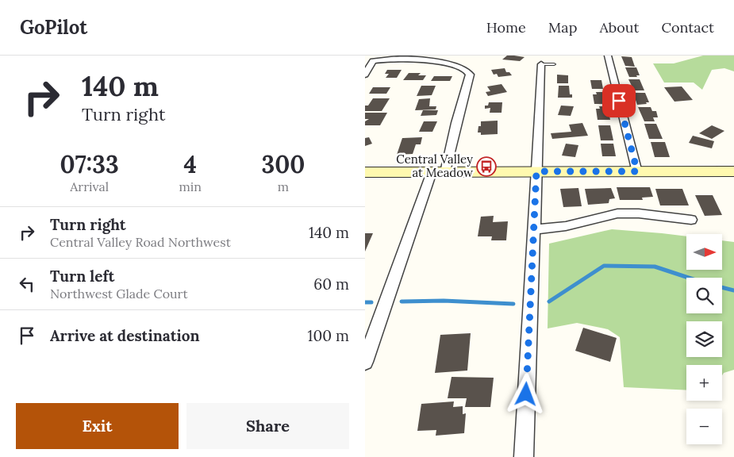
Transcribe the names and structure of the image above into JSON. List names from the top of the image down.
{
  "places": {
    "bus stop": ["Central Valley at Meadow"]
  },
  "north": "right",
  "page": {
    "header": "GoPilot",
    "nav": [
      "Home",
      "Map",
      "About",
      "Contact"
    ],
    "turn": ["140 m", "Turn right"],
    "eta": [
      "07:33",
      "Arrival",
      "4",
      "min",
      "300",
      "m"
    ],
    "list": [
      {
        "name": "Turn right",
        "note": "Central Valley Road Northwest",
        "value": "140 m"
      },
      {
        "name": "Turn left",
        "note": "Northwest Glade Court",
        "value": "60 m"
      },
      {
        "name": "Arrive at destination",
        "value": "100 m"
      }
    ],
    "map_buttons": ["+", "−"],
    "buttons": ["Exit", "Share"]
  }
}
